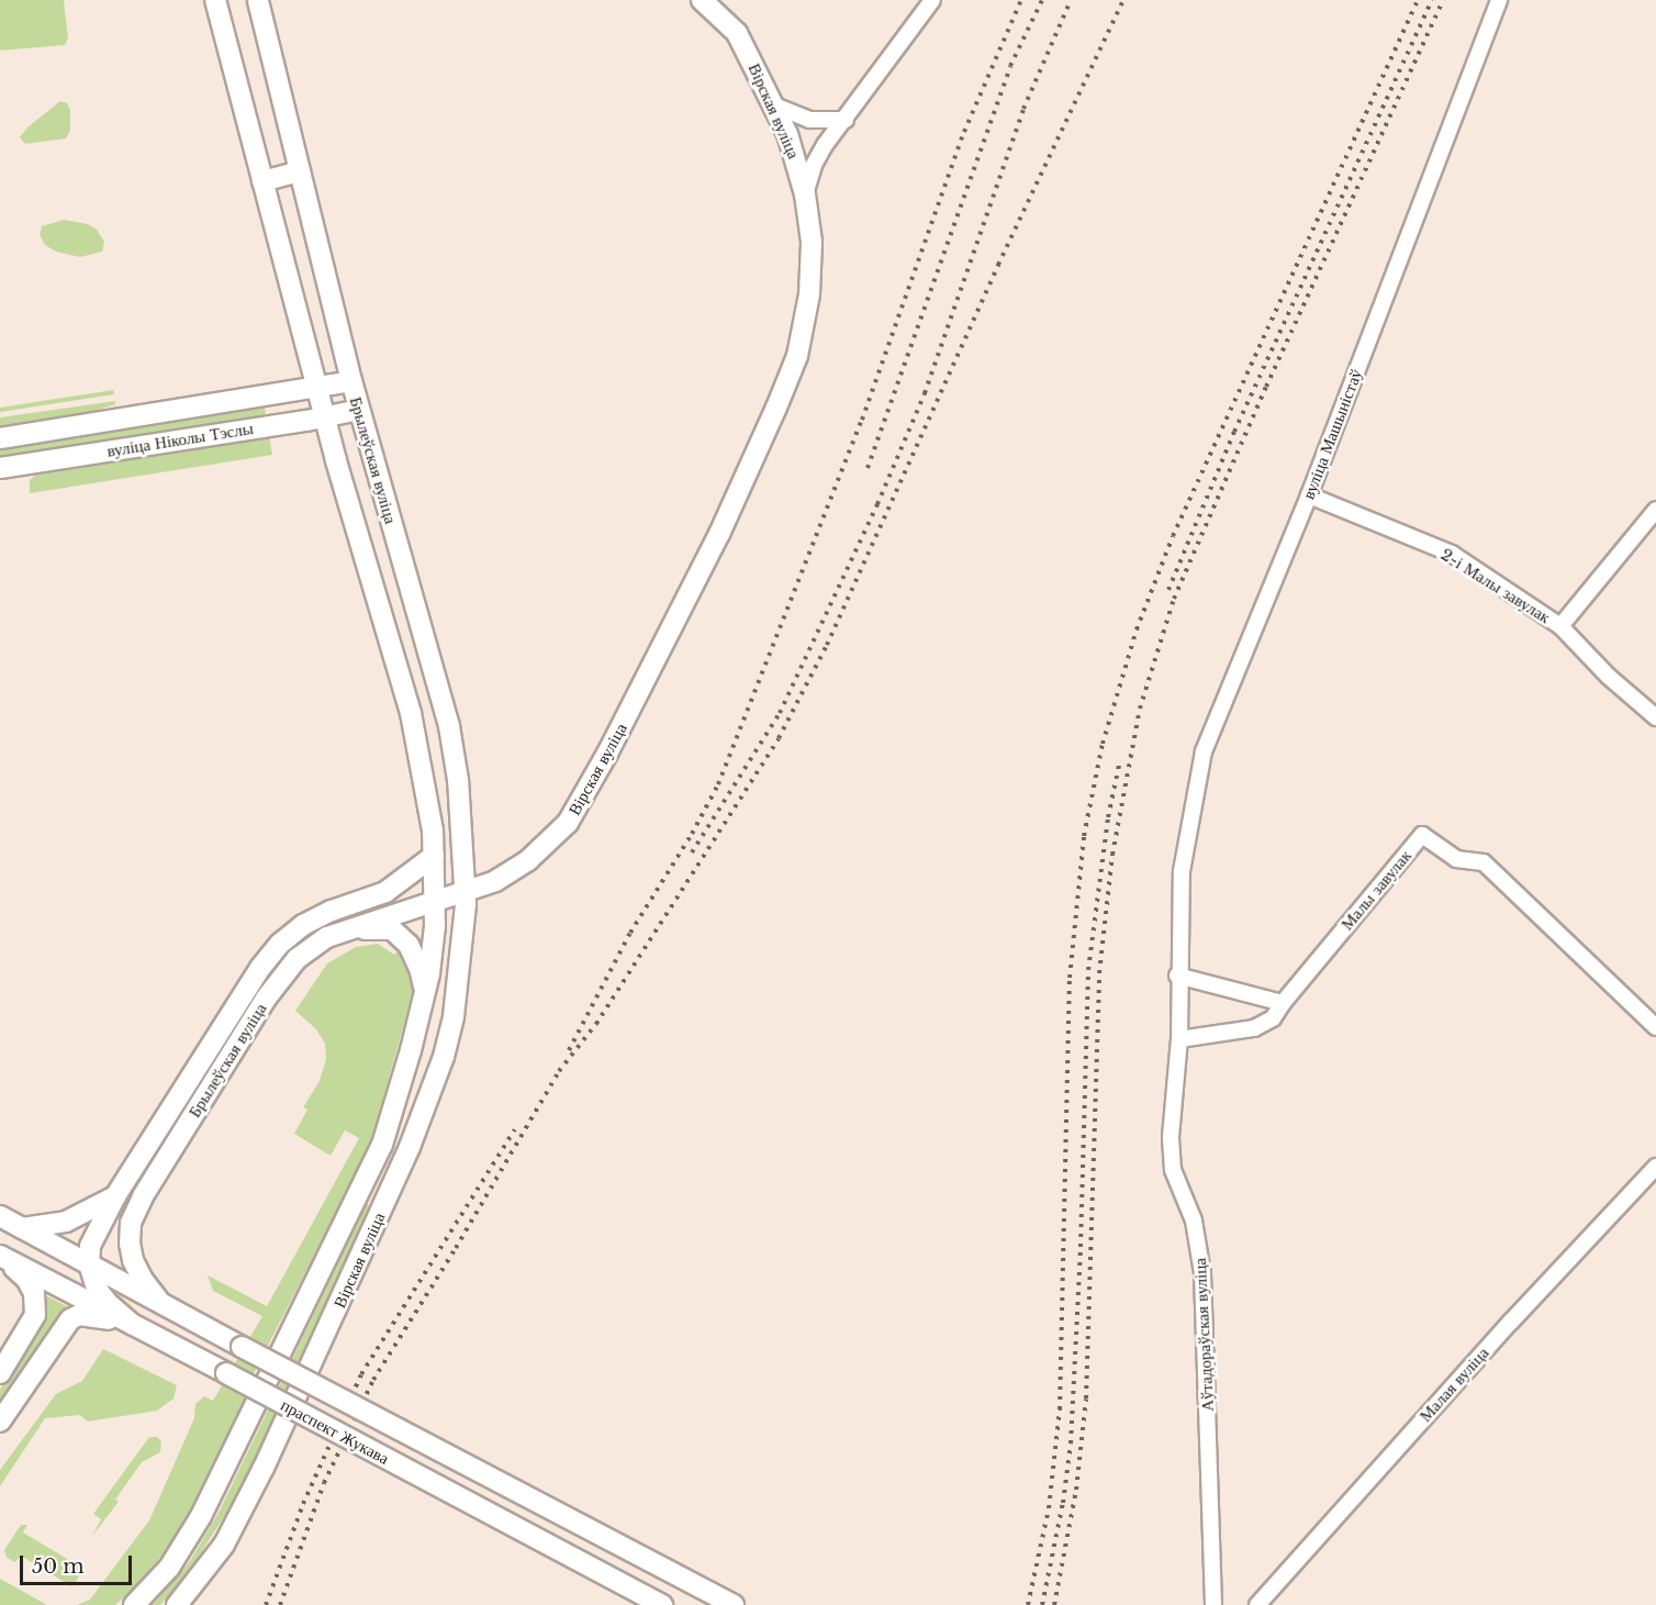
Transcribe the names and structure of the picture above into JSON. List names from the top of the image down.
{
  "streets": {
    "main road": [
      "Вірская вуліца",
      "вуліца Ніколы Тэслы",
      "Брылеўская вуліца",
      "праспект Жукава"
    ],
    "street": [
      "вуліца Машыністаў",
      "2-і Малы завулак",
      "Малы завулак",
      "Аўтадораўская вуліца",
      "Малая вуліца"
    ]
  },
  "crossings": [
    ["Вірская вуліца", "Брылеўская вуліца"],
    ["вуліца Машыністаў", "2-і Малы завулак"],
    ["вуліца Машыністаў", "Аўтадораўская вуліца"],
    ["вуліца Ніколы Тэслы", "Брылеўская вуліца"],
    ["Брылеўская вуліца", "праспект Жукава"],
    ["Малы завулак", "Аўтадораўская вуліца"]
  ],
  "scale_bar": "50 m"
}
